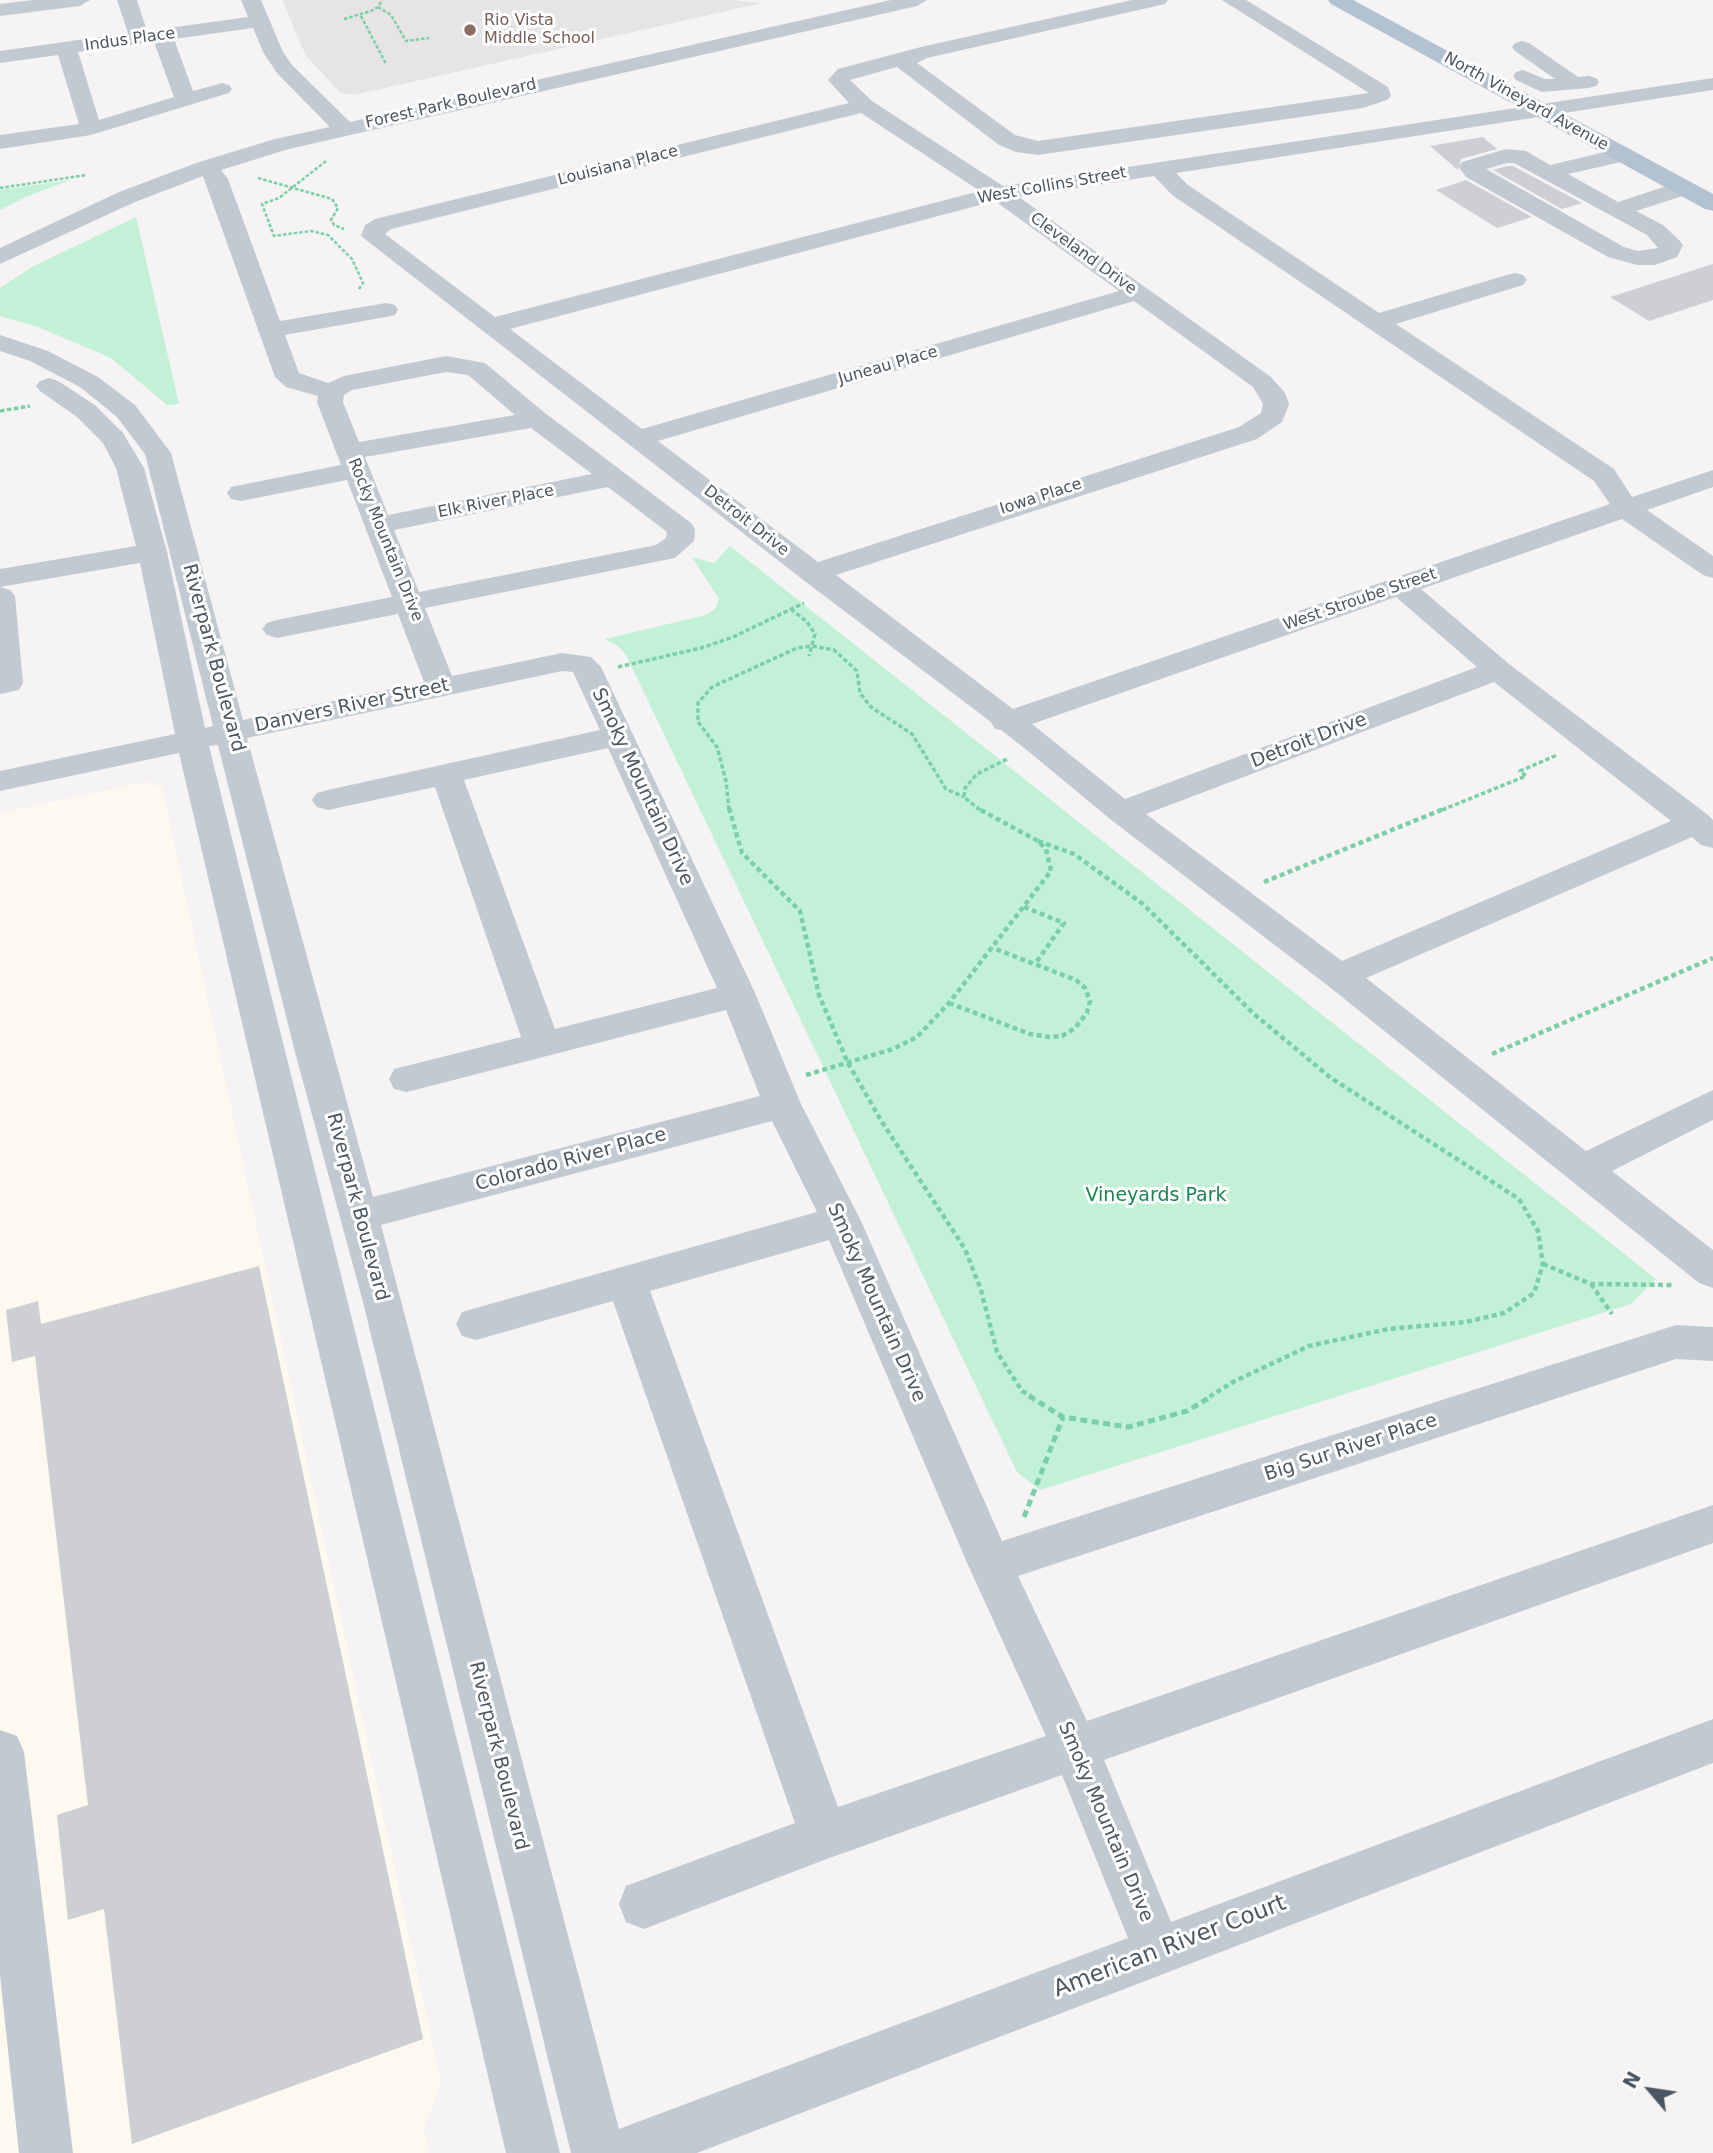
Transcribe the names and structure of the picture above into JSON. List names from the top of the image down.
{
  "streets": {
    "main road": ["North Vineyard Avenue"],
    "street": [
      "Indus Place",
      "Forest Park Boulevard",
      "Louisiana Place",
      "West Collins Street",
      "Cleveland Drive",
      "Juneau Place",
      "Iowa Place",
      "Elk River Place",
      "Detroit Drive",
      "Rocky Mountain Drive",
      "West Stroube Street",
      "Riverpark Boulevard",
      "Danvers River Street",
      "Smoky Mountain Drive",
      "Colorado River Place",
      "Big Sur River Place",
      "American River Court"
    ]
  },
  "crossings": [
    ["North Vineyard Avenue", "West Collins Street"],
    ["Louisiana Place", "Cleveland Drive"],
    ["Louisiana Place", "Detroit Drive"],
    ["West Collins Street", "Cleveland Drive"],
    ["West Collins Street", "Detroit Drive"],
    ["Cleveland Drive", "Juneau Place"],
    ["Cleveland Drive", "Iowa Place"],
    ["Juneau Place", "Detroit Drive"],
    ["Iowa Place", "Detroit Drive"],
    ["Elk River Place", "Rocky Mountain Drive"],
    ["Detroit Drive", "West Stroube Street"],
    ["Rocky Mountain Drive", "Danvers River Street"],
    ["Riverpark Boulevard", "Danvers River Street"],
    ["Riverpark Boulevard", "Colorado River Place"],
    ["Danvers River Street", "Smoky Mountain Drive"],
    ["Smoky Mountain Drive", "Colorado River Place"],
    ["Smoky Mountain Drive", "Big Sur River Place"],
    ["Smoky Mountain Drive", "American River Court"]
  ],
  "parks": ["Vineyards Park"],
  "places": ["Rio Vista Middle School"],
  "north": "top left"
}
